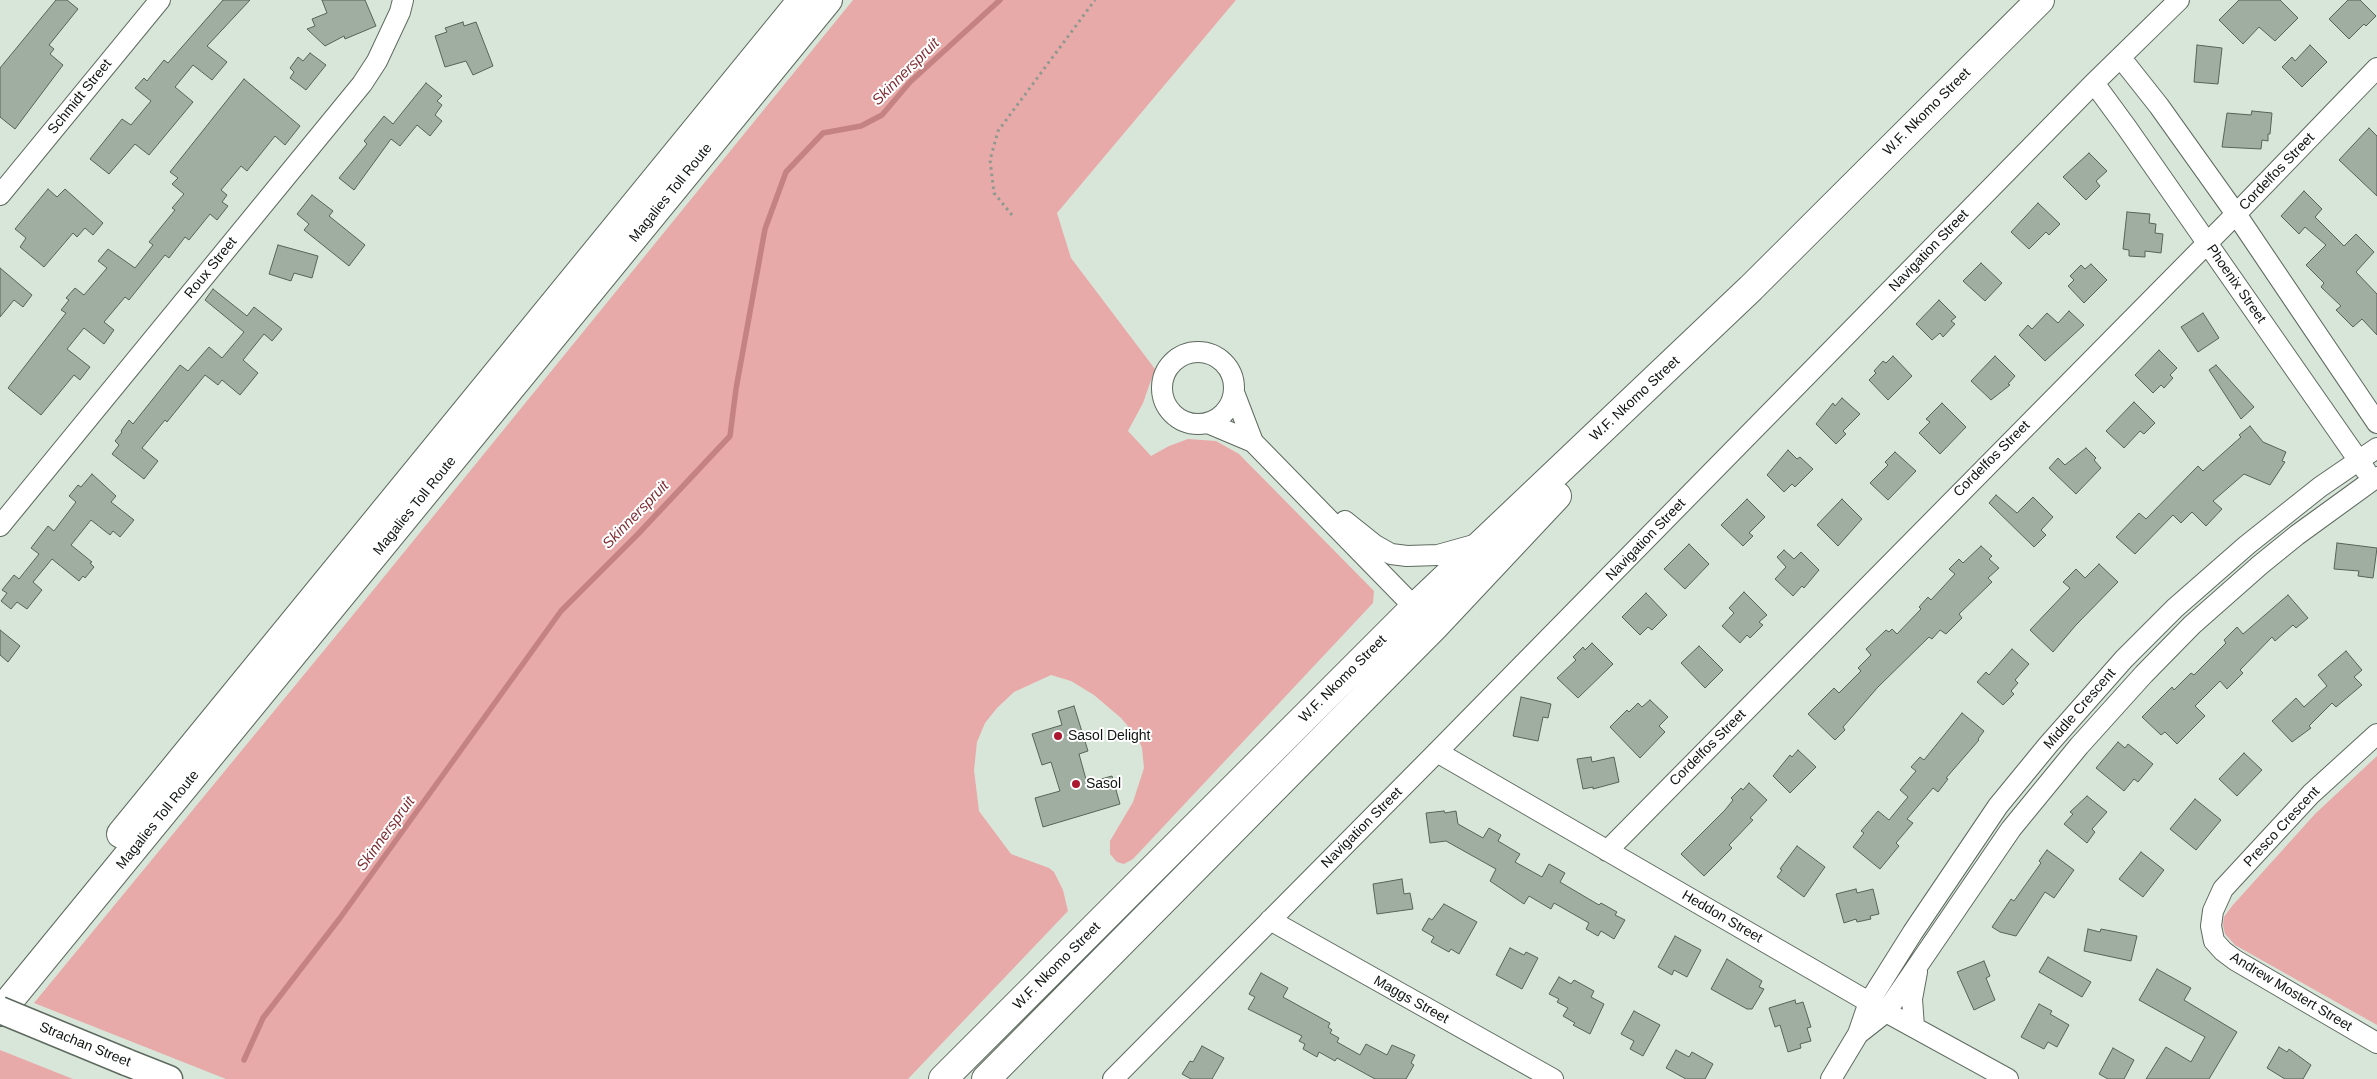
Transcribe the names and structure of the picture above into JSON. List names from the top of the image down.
{
  "streets": {
    "main road": ["W.F. Nkomo Street", "Magalies Toll Route"],
    "street": [
      "Schmidt Street",
      "Cordelfos Street",
      "Navigation Street",
      "Roux Street",
      "Phoenix Street",
      "Middle Crescent",
      "Presco Crescent",
      "Heddon Street",
      "Andrew Mostert Street",
      "Maggs Street",
      "Strachan Street"
    ]
  },
  "crossings": [
    ["Cordelfos Street", "Phoenix Street"],
    ["Cordelfos Street", "Heddon Street"],
    ["Magalies Toll Route", "Strachan Street"],
    ["Navigation Street", "Phoenix Street"],
    ["Navigation Street", "Heddon Street"],
    ["Navigation Street", "Maggs Street"],
    ["Phoenix Street", "Middle Crescent"],
    ["Middle Crescent", "Heddon Street"],
    ["Presco Crescent", "Andrew Mostert Street"]
  ],
  "water": ["Skinnerspruit"],
  "places": ["Sasol Delight", "Sasol"]
}
